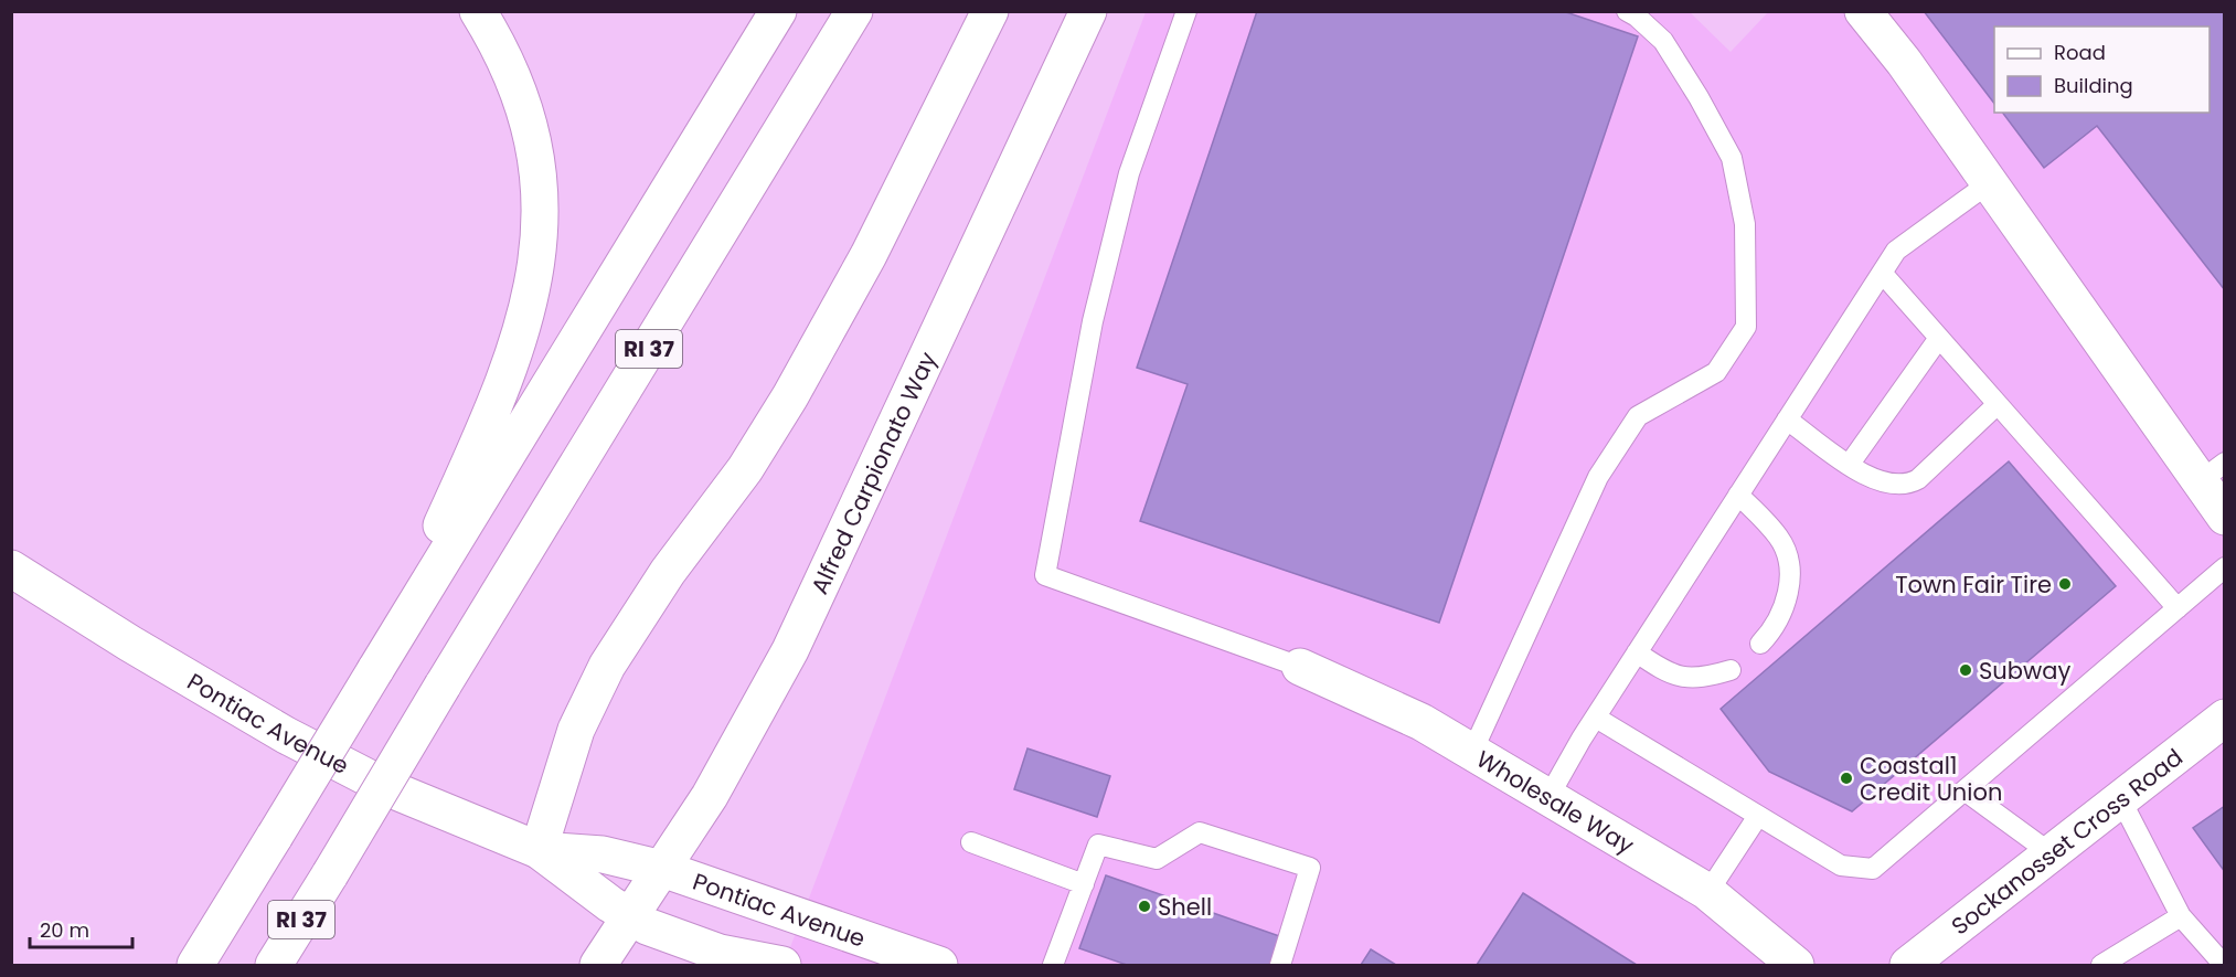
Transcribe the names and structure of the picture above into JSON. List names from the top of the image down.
{
  "streets": {
    "main road": [
      "RI 37",
      "Alfred Carpionato Way",
      "Pontiac Avenue",
      "Wholesale Way",
      "Sockanosset Cross Road"
    ]
  },
  "crossings": [
    ["Alfred Carpionato Way", "Pontiac Avenue"]
  ],
  "places": [
    "Town Fair Tire",
    "Subway",
    "Coastal1 Credit Union",
    "Shell"
  ],
  "legend": ["Road", "Building"],
  "scale_bar": "20 m"
}
